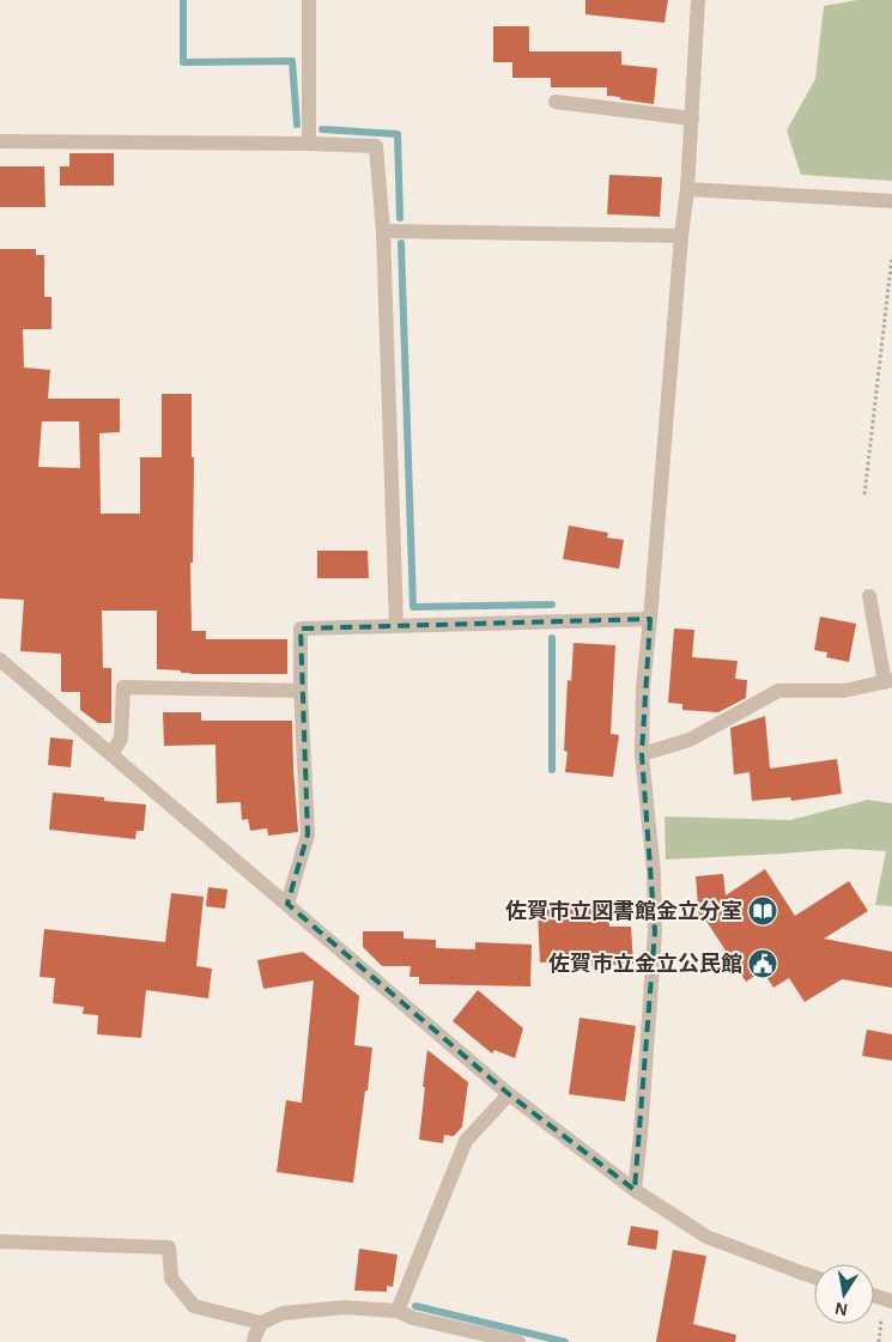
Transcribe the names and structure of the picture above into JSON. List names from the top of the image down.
{
  "places": {
    "library": ["佐賀市立図書館金立分室"],
    "public building": ["佐賀市立金立公民館"]
  },
  "north": "bottom"
}
